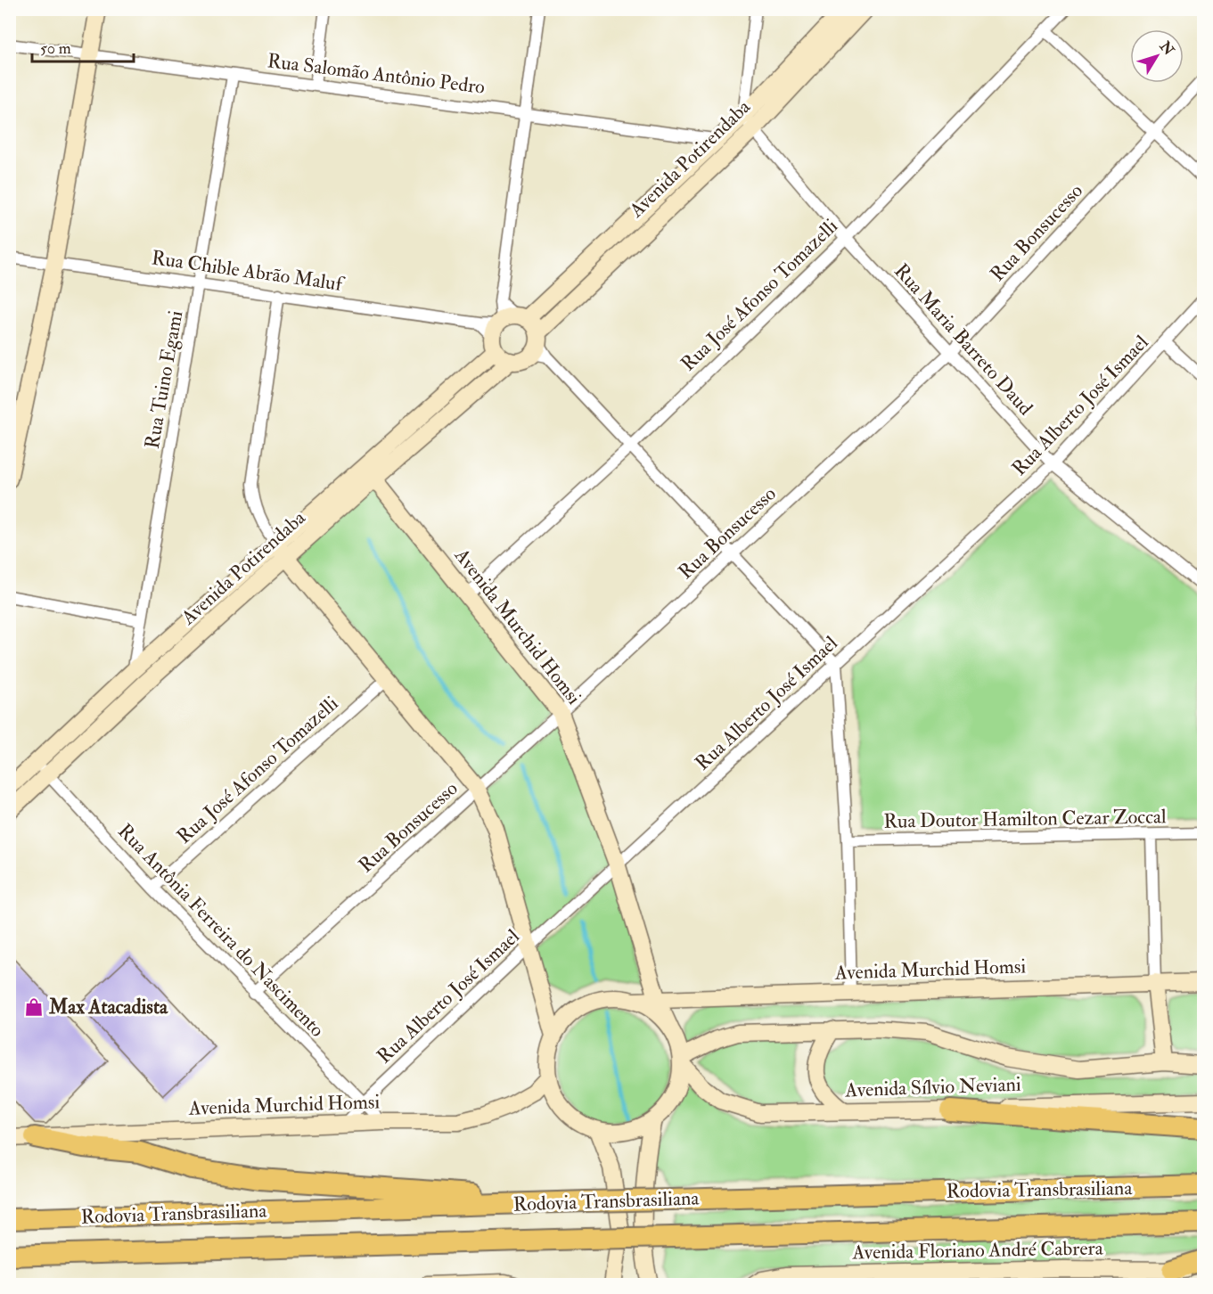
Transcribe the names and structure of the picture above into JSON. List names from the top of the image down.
{
  "streets": {
    "highway": ["Rodovia Transbrasiliana"],
    "main road": [
      "Avenida Potirendaba",
      "Avenida Murchid Homsi",
      "Avenida Sílvio Neviani",
      "Avenida Floriano André Cabrera"
    ],
    "street": [
      "Rua Salomão Antônio Pedro",
      "Rua Bonsucesso",
      "Rua Chible Abrão Maluf",
      "Rua José Afonso Tomazelli",
      "Rua Maria Barreto Daud",
      "Rua Tuino Egami",
      "Rua Alberto José Ismael",
      "Rua Doutor Hamilton Cezar Zoccal",
      "Rua Antônia Ferreira do Nascimento"
    ]
  },
  "crossings": [
    ["Rua Salomão Antônio Pedro", "Avenida Potirendaba"],
    ["Rua Salomão Antônio Pedro", "Rua Tuino Egami"],
    ["Avenida Potirendaba", "Rua Chible Abrão Maluf"],
    ["Avenida Potirendaba", "Rua Maria Barreto Daud"],
    ["Avenida Potirendaba", "Rua Tuino Egami"],
    ["Avenida Potirendaba", "Avenida Murchid Homsi"],
    ["Avenida Potirendaba", "Rua Antônia Ferreira do Nascimento"],
    ["Rua Bonsucesso", "Rua Maria Barreto Daud"],
    ["Rua Bonsucesso", "Avenida Murchid Homsi"],
    ["Rua Bonsucesso", "Rua Antônia Ferreira do Nascimento"],
    ["Rua Chible Abrão Maluf", "Rua Tuino Egami"],
    ["Rua José Afonso Tomazelli", "Rua Maria Barreto Daud"],
    ["Rua José Afonso Tomazelli", "Avenida Murchid Homsi"],
    ["Rua José Afonso Tomazelli", "Rua Antônia Ferreira do Nascimento"],
    ["Rua Maria Barreto Daud", "Rua Alberto José Ismael"],
    ["Rua Alberto José Ismael", "Avenida Murchid Homsi"],
    ["Rua Alberto José Ismael", "Rua Antônia Ferreira do Nascimento"],
    ["Avenida Murchid Homsi", "Rua Antônia Ferreira do Nascimento"],
    ["Avenida Murchid Homsi", "Avenida Sílvio Neviani"]
  ],
  "places": {
    "shop": ["Max Atacadista"]
  },
  "scale_bar": "50 m",
  "north": "top right"
}
